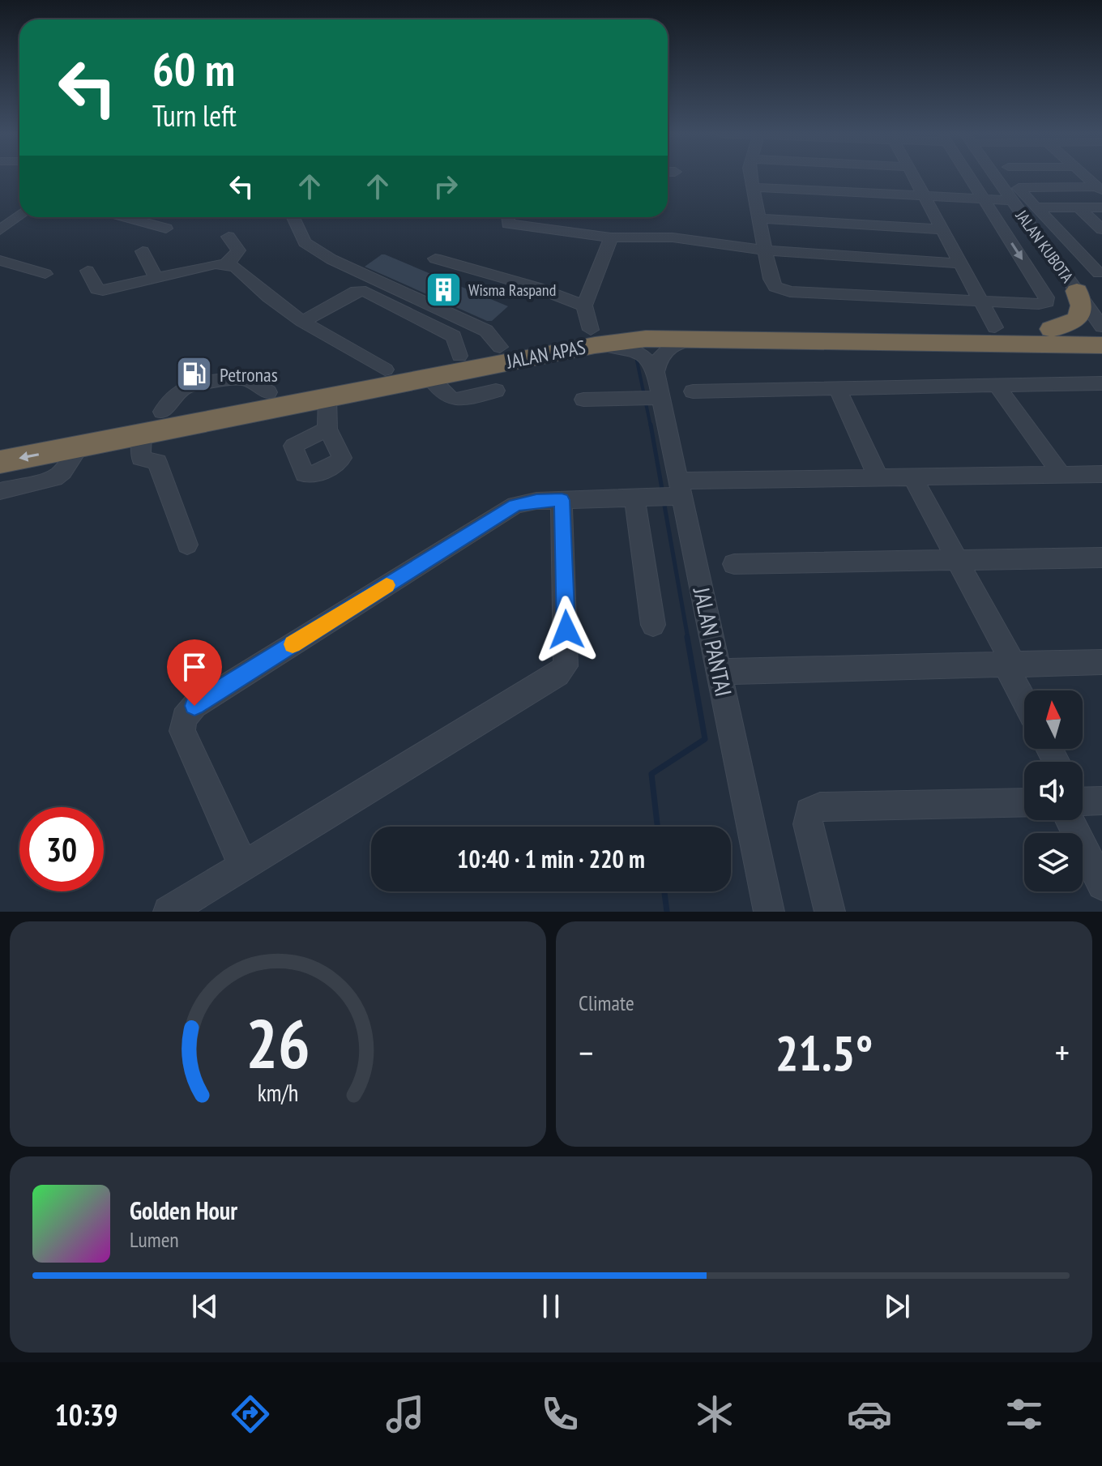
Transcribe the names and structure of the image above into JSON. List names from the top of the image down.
{
  "streets": {
    "highway": ["JALAN APAS"],
    "street": ["JALAN KUBOTA", "JALAN PANTAI"]
  },
  "crossings": [
    ["JALAN KUBOTA", "JALAN APAS"]
  ],
  "places": {
    "building": ["Wisma Raspand"],
    "fuel station": ["Petronas"]
  },
  "north": "top",
  "page": {
    "turn": ["60 m", "Turn left"],
    "limit": "30",
    "trip": "10:40 · 1 min · 220 m",
    "tile": "Climate",
    "heat": ["−", "21.5°", "+"],
    "song": ["Golden Hour", "Lumen"],
    "tabs": "10:39",
    "gauge": ["26", "km/h"]
  }
}
